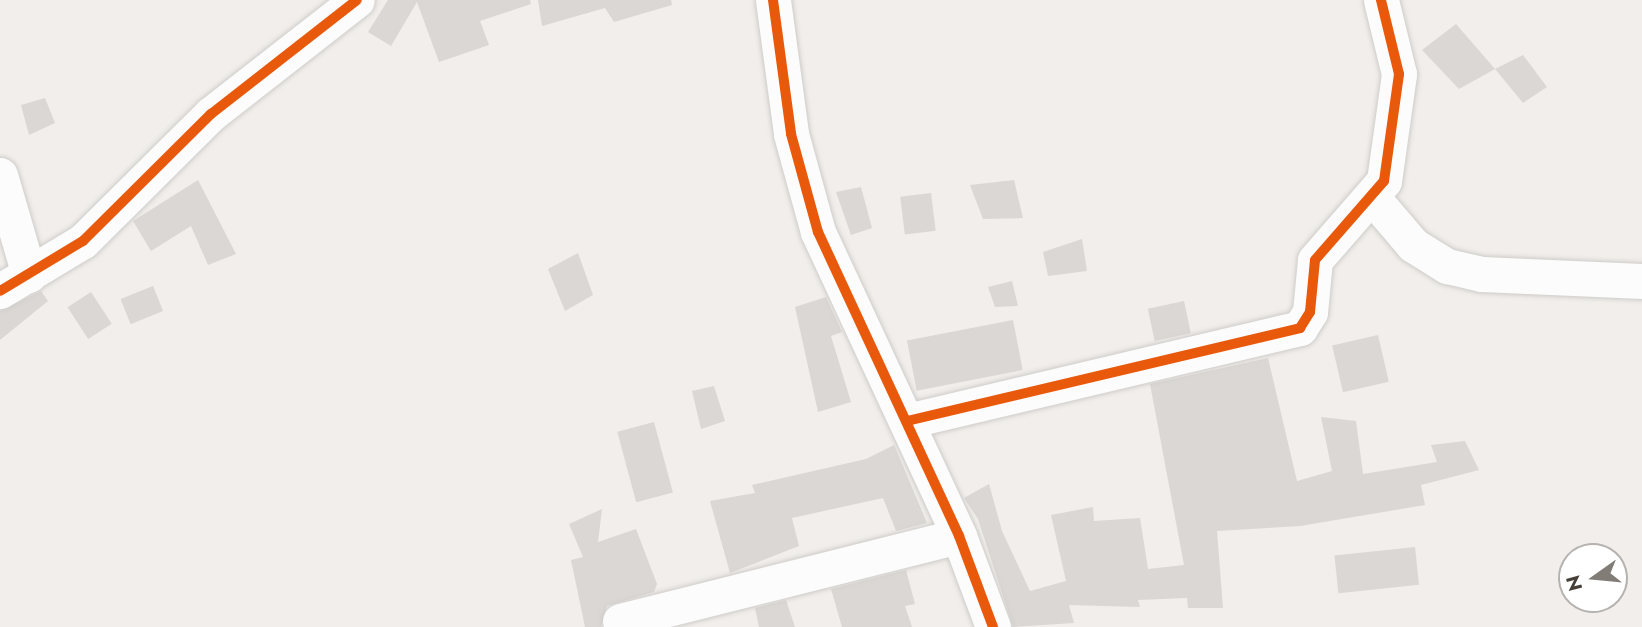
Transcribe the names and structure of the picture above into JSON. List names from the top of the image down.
{
  "north": "left"
}
